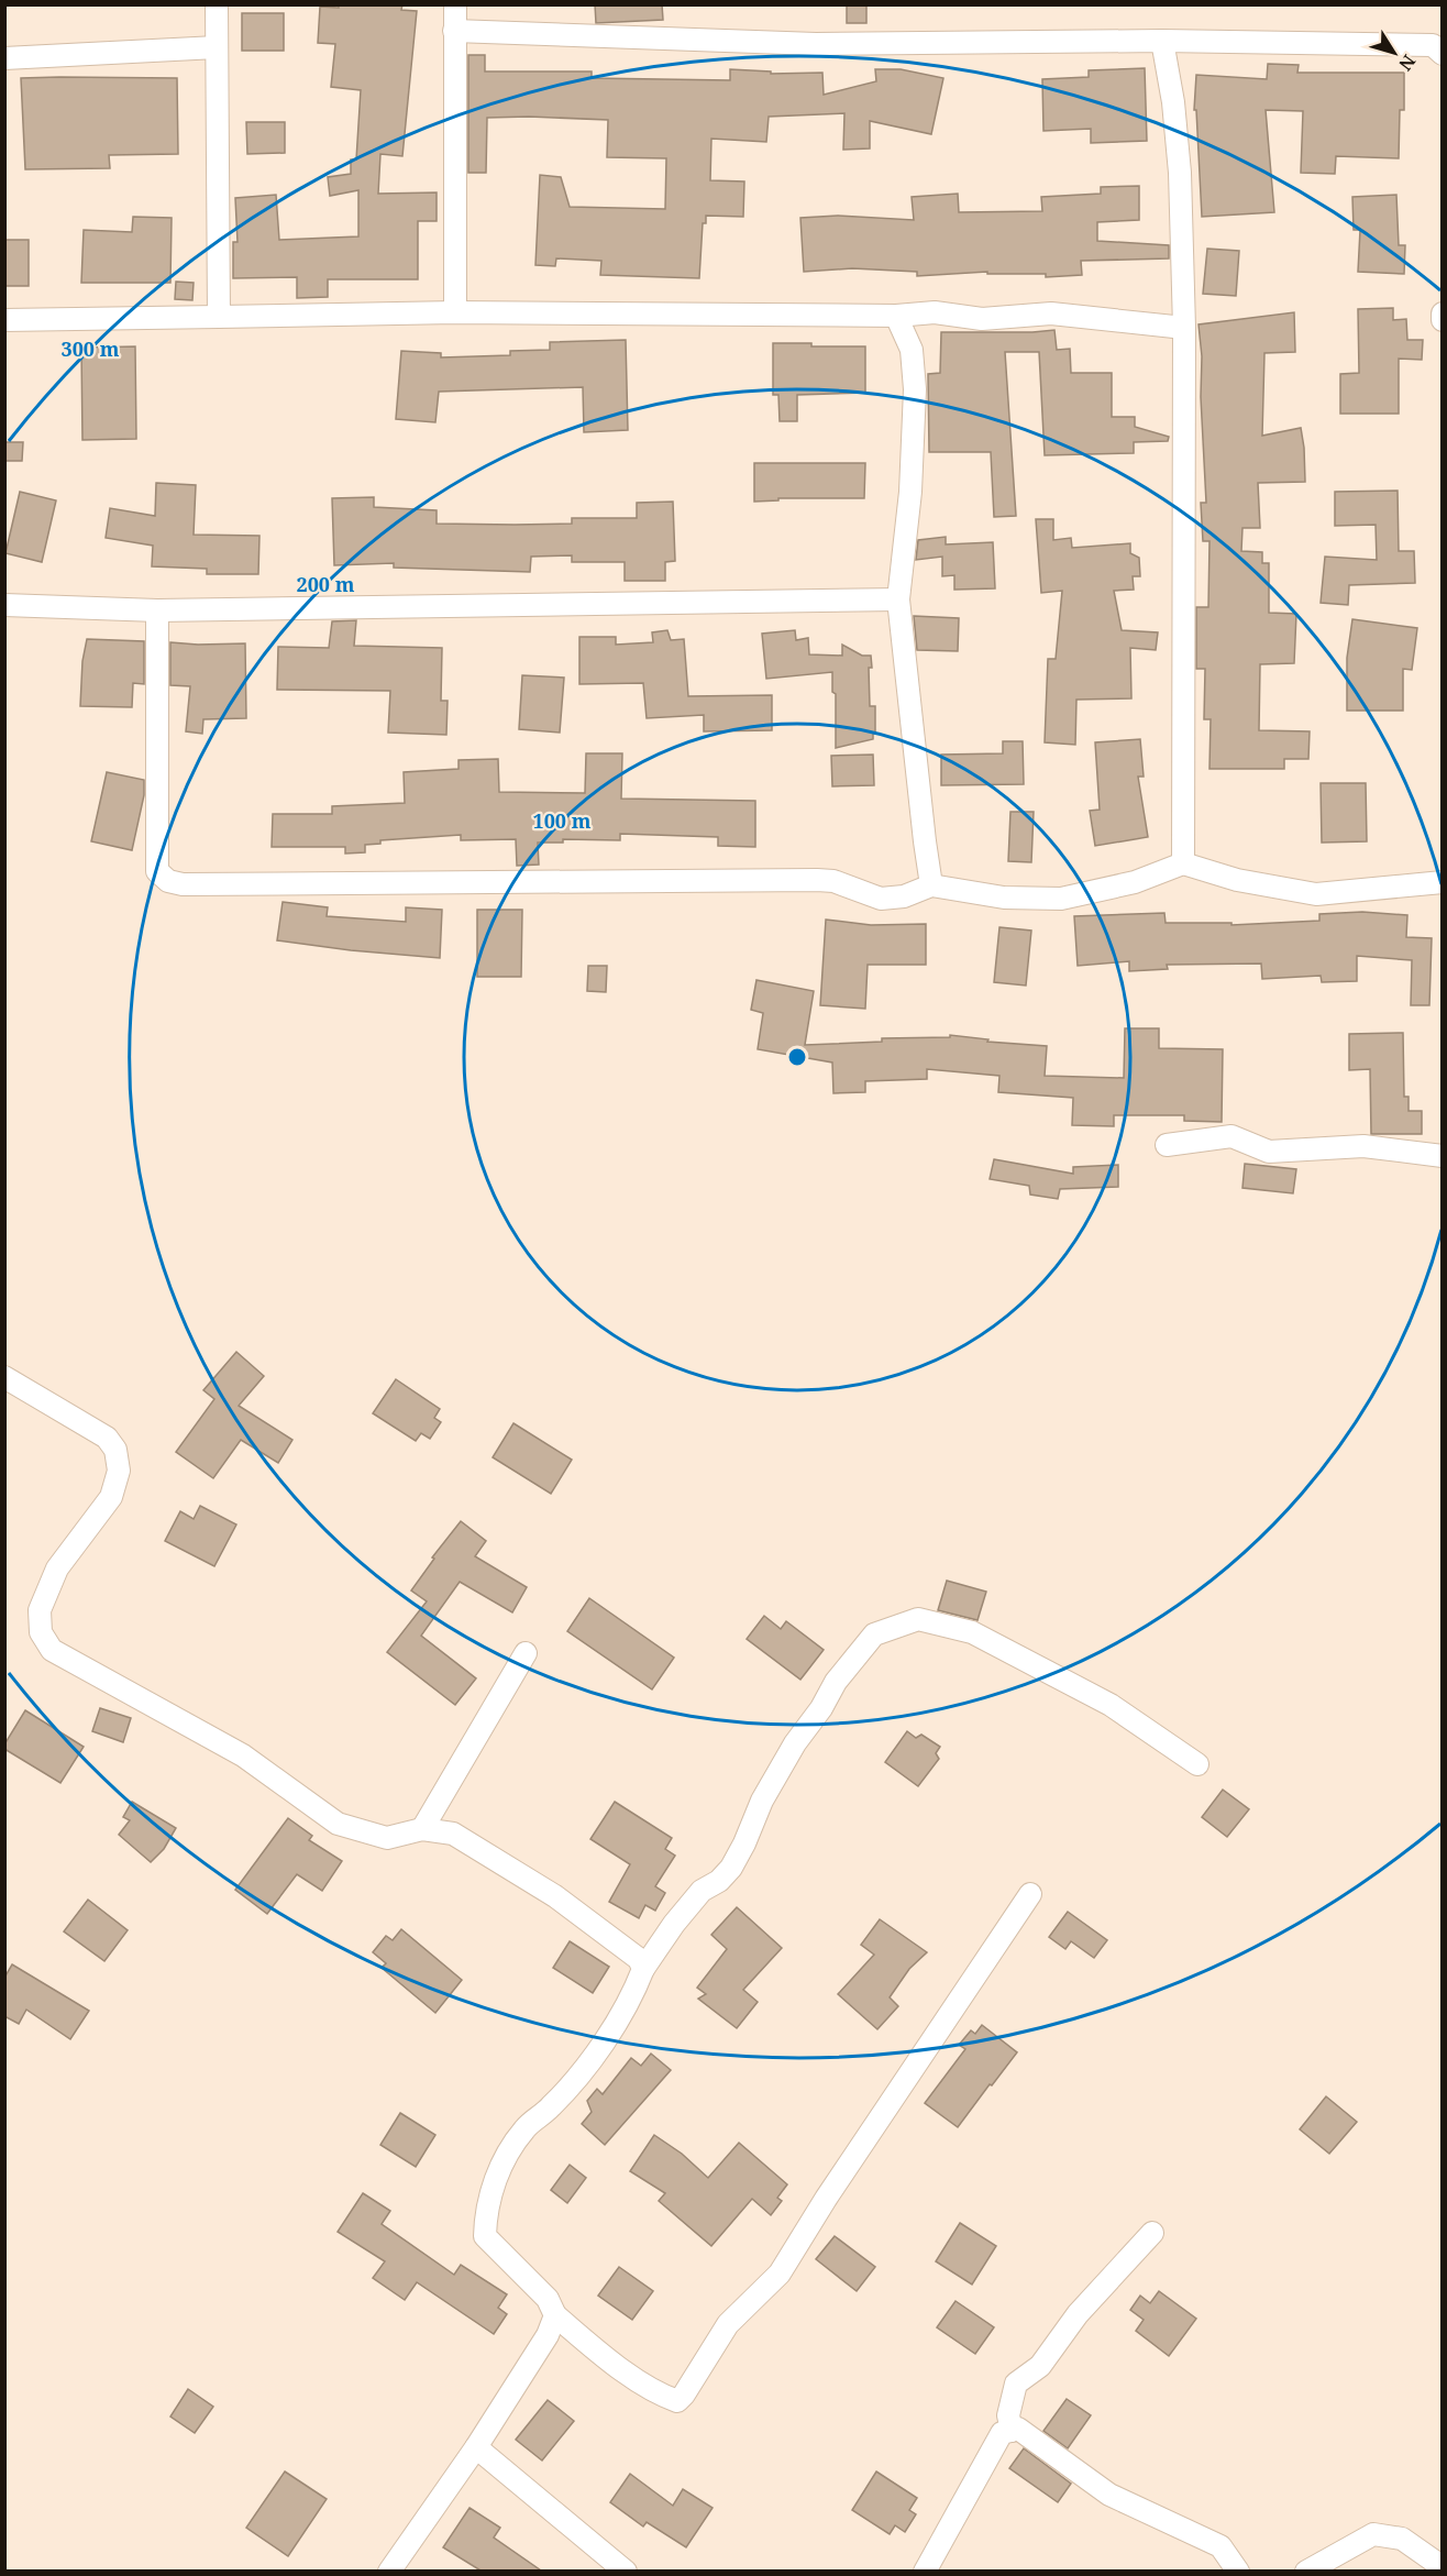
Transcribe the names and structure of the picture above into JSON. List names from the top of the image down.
{
  "north": "bottom right",
  "rings": ["300 m", "200 m", "100 m"]
}
